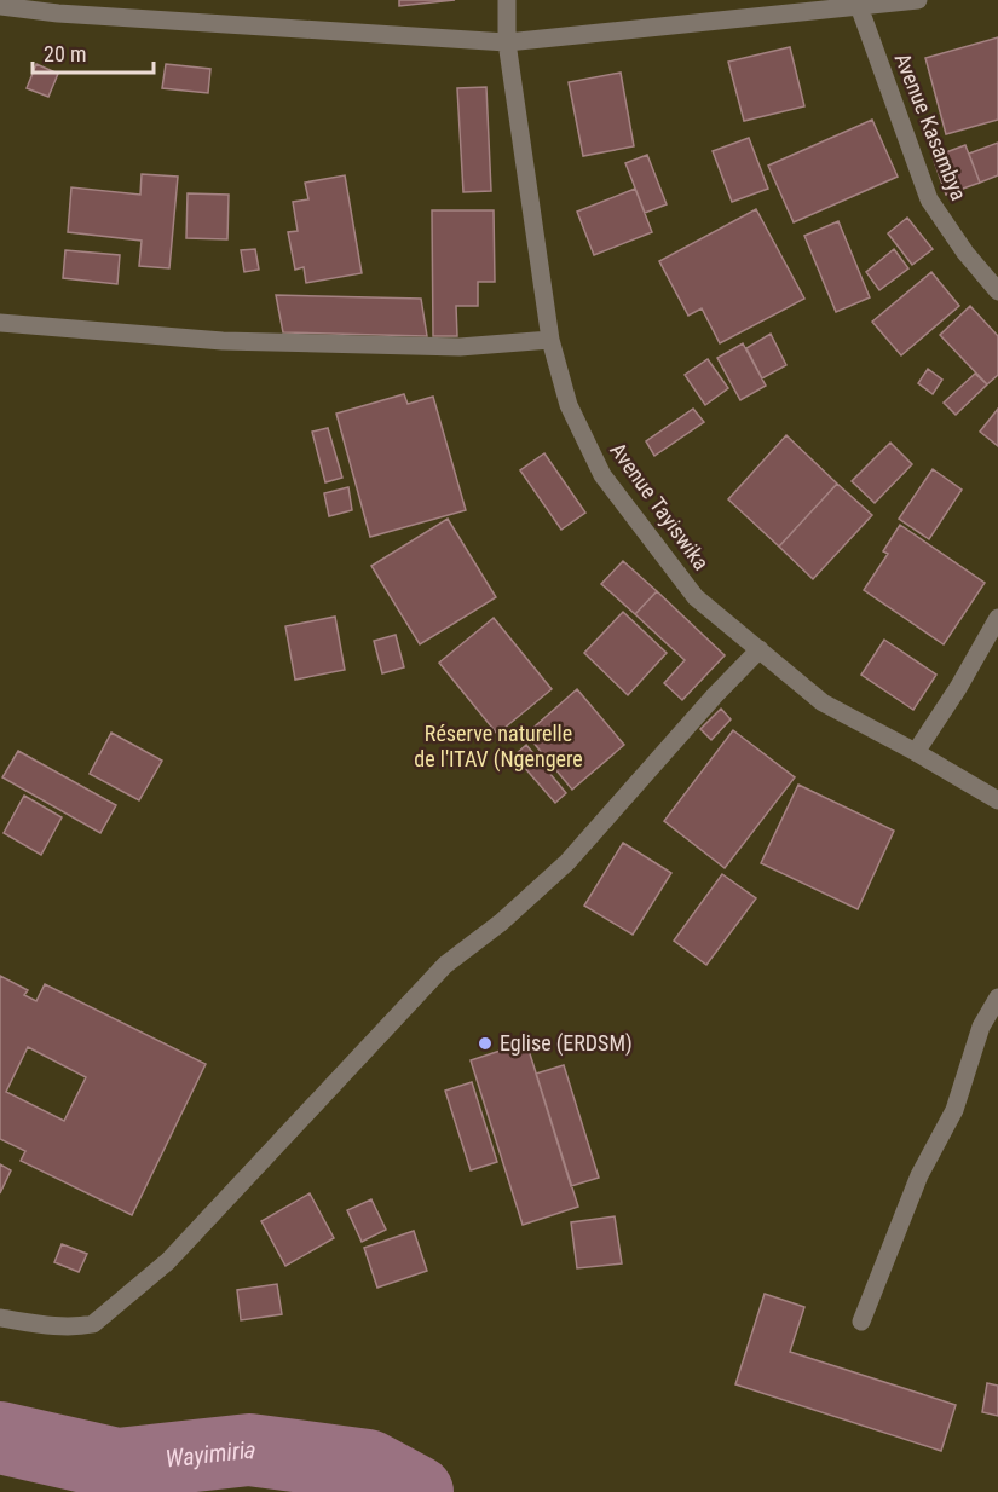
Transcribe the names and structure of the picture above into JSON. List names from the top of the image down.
{
  "streets": {
    "street": ["Avenue Kasambya", "Avenue Tayiswika"]
  },
  "water": ["Wayimiria"],
  "parks": ["Réserve naturelle de l'ITAV (Ngengere"],
  "places": ["Eglise (ERDSM)"],
  "scale_bar": "20 m"
}
